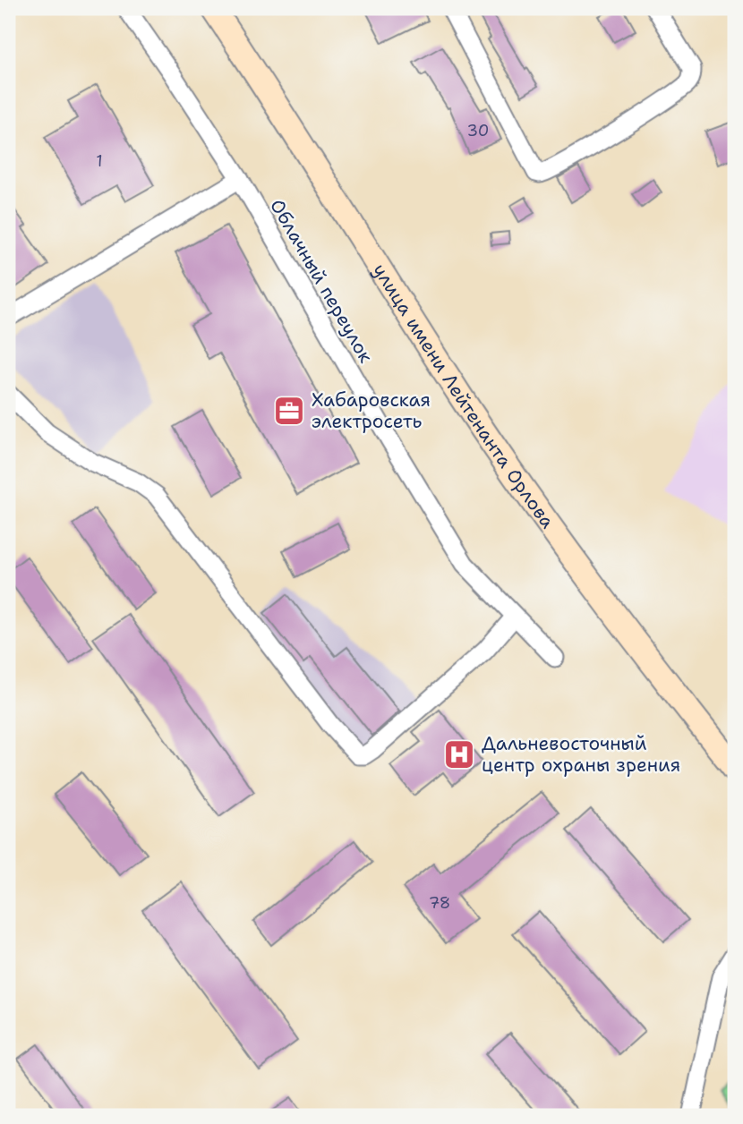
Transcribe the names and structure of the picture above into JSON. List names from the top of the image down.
{
  "streets": {
    "main road": ["улица имени Лейтенанта Орлова"],
    "street": ["Облачный переулок"]
  },
  "places": {
    "office": ["Хабаровская электросеть"],
    "hospital": ["Дальневосточный центр охраны зрения"]
  },
  "house_numbers": ["30", "1", "78"]
}
